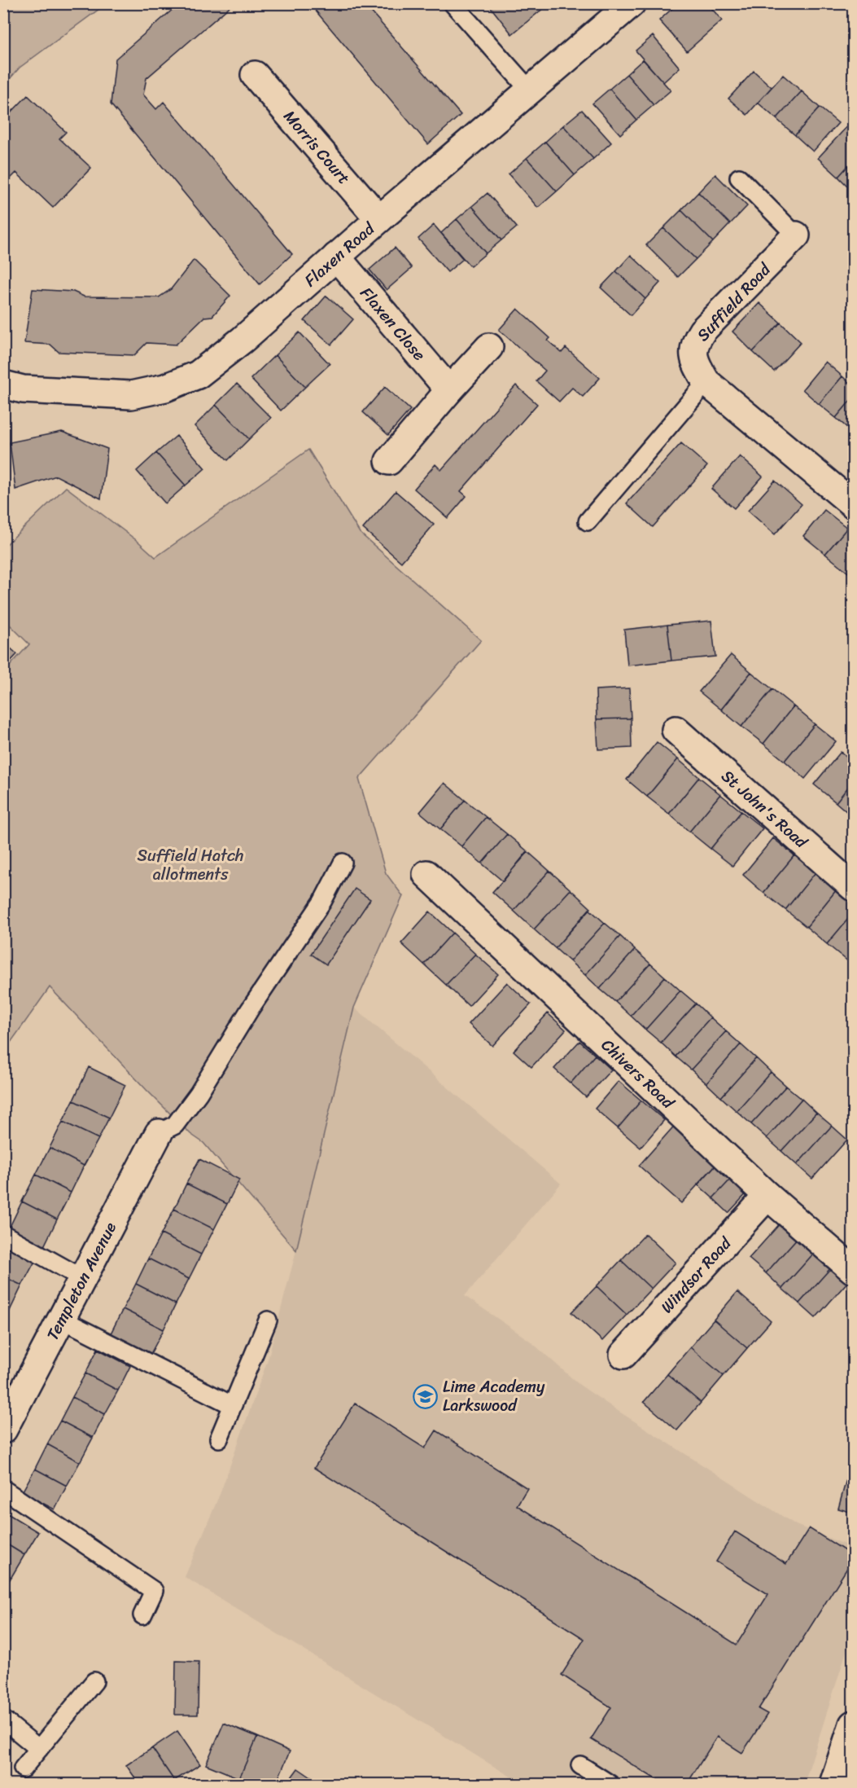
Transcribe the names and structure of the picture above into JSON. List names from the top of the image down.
{
  "streets": {
    "street": [
      "Morris Court",
      "Flaxen Road",
      "Suffield Road",
      "Flaxen Close",
      "St John's Road",
      "Chivers Road",
      "Windsor Road",
      "Templeton Avenue"
    ]
  },
  "crossings": [
    ["Morris Court", "Flaxen Road"],
    ["Flaxen Road", "Flaxen Close"],
    ["Chivers Road", "Windsor Road"]
  ],
  "parks": ["Suffield Hatch allotments"],
  "places": {
    "school or university": ["Lime Academy Larkswood"]
  }
}
